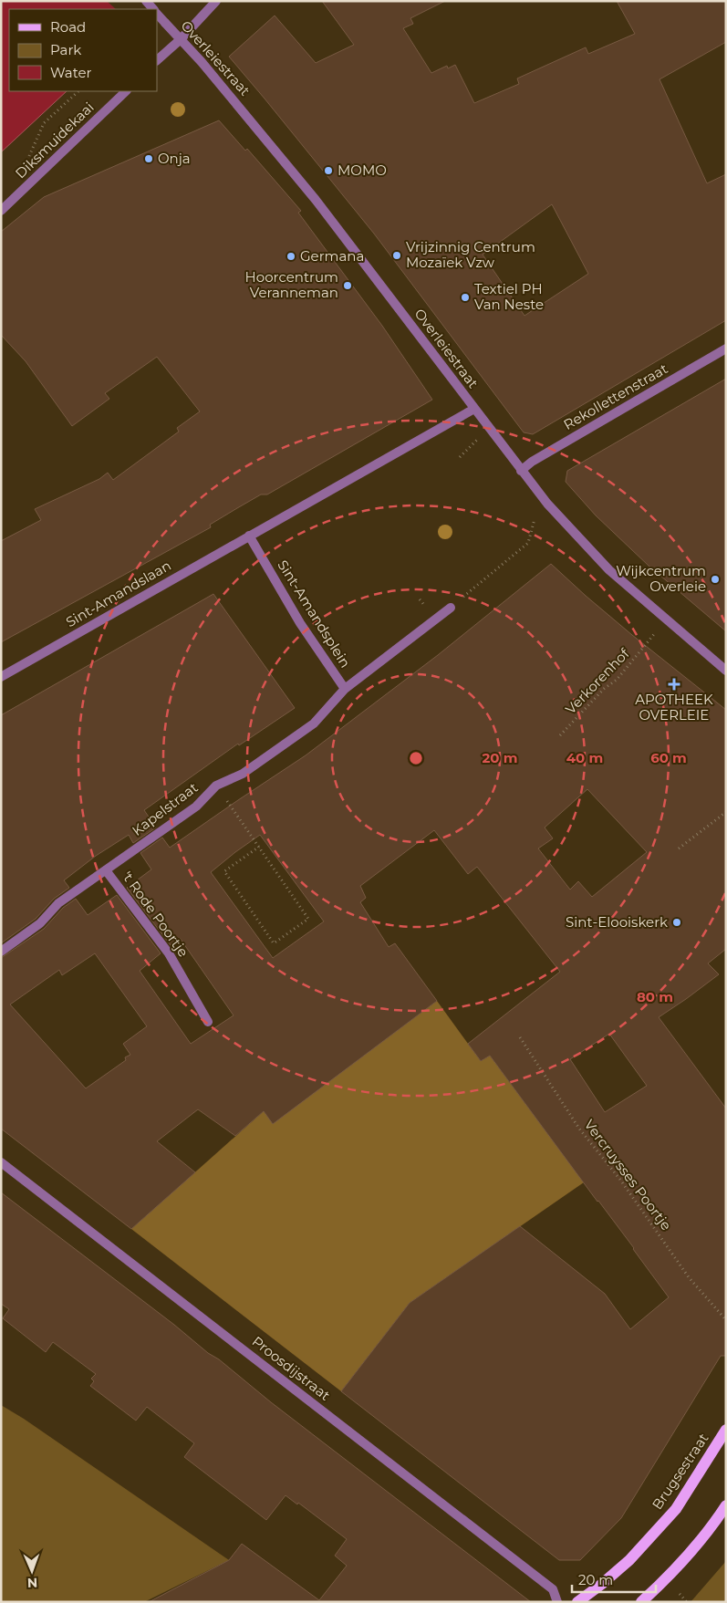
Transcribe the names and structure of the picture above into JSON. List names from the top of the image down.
{
  "streets": {
    "main road": ["Brugsestraat"],
    "street": [
      "Overleiestraat",
      "Diksmuidekaai",
      "Rekollettenstraat",
      "Sint-Amandslaan",
      "Sint-Amandsplein",
      "Kapelstraat",
      "'t Rode Poortje",
      "Proosdijstraat"
    ],
    "path": ["Verkorenhof", "Vercruysses Poortje"]
  },
  "crossings": [
    ["Overleiestraat", "Rekollettenstraat"],
    ["Overleiestraat", "Verkorenhof"],
    ["Sint-Amandslaan", "Sint-Amandsplein"],
    ["Sint-Amandsplein", "Kapelstraat"],
    ["Kapelstraat", "'t Rode Poortje"]
  ],
  "places": {
    "other": [
      "Onja",
      "MOMO",
      "Vrijzinnig Centrum Mozaïek Vzw",
      "Germana",
      "Hoorcentrum Veranneman",
      "Textiel PH Van Neste",
      "Wijkcentrum Overleie",
      "Sint-Elooiskerk"
    ],
    "health": ["APOTHEEK OVERLEIE"]
  },
  "legend": ["Road", "Park", "Water"],
  "scale_bar": "20 m",
  "north": "bottom",
  "rings": [
    "20 m",
    "40 m",
    "60 m",
    "80 m"
  ]
}
